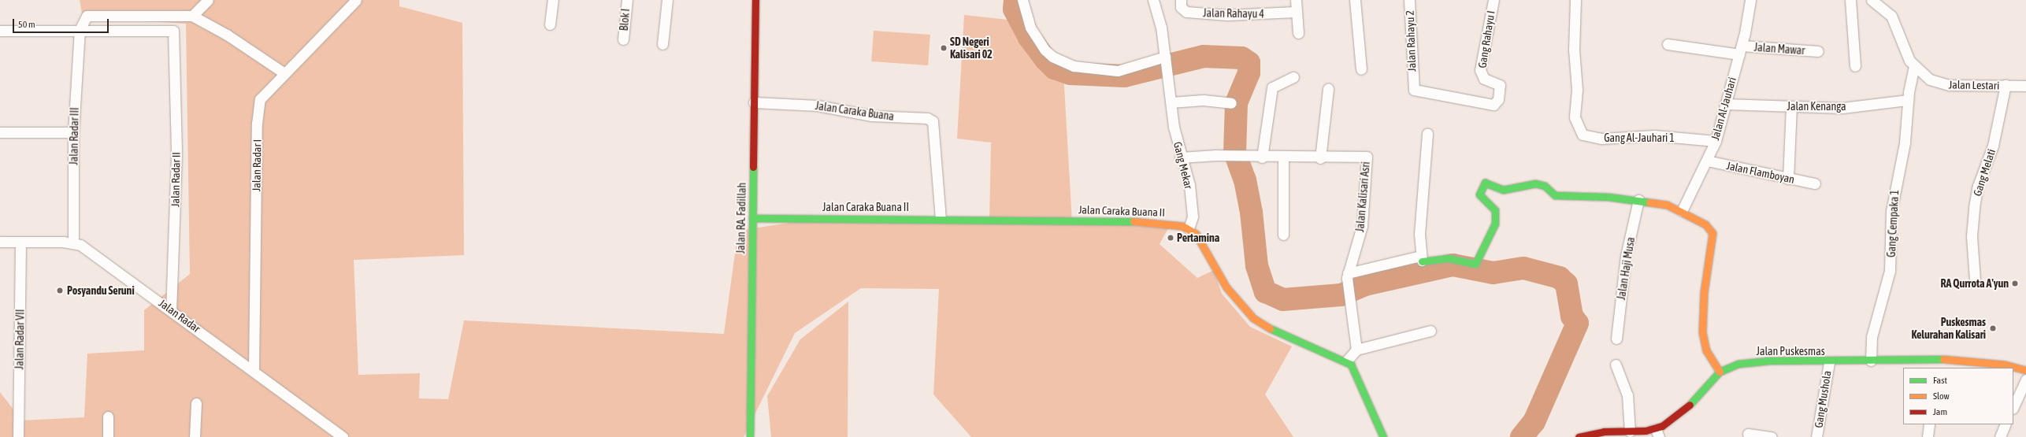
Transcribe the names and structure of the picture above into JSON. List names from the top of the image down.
{
  "streets": {
    "street": [
      "Jalan Rahayu 4",
      "Blok I",
      "Gang Rahayu I",
      "Jalan Rahayu 2",
      "Jalan Mawar",
      "Jalan Lestari",
      "Jalan Kenanga",
      "Jalan Al-Jauhari",
      "Jalan Caraka Buana",
      "Jalan Radar III",
      "Gang Al-Jauhari 1",
      "Jalan Radar I",
      "Gang Mekar",
      "Jalan Flamboyan",
      "Gang Melati",
      "Jalan Radar II",
      "Jalan Kalisari Asri",
      "Jalan Caraka Buana II",
      "Jalan RA. Fadillah",
      "Gang Cempaka 1",
      "Jalan Haji Musa",
      "Jalan Radar",
      "Jalan Radar VII",
      "Jalan Puskesmas",
      "Gang Mushola"
    ]
  },
  "crossings": [
    ["Gang Rahayu I", "Jalan Rahayu 2"],
    ["Jalan Mawar", "Jalan Al-Jauhari"],
    ["Jalan Lestari", "Gang Melati"],
    ["Jalan Lestari", "Gang Cempaka 1"],
    ["Jalan Kenanga", "Jalan Al-Jauhari"],
    ["Jalan Kenanga", "Gang Cempaka 1"],
    ["Jalan Al-Jauhari", "Gang Al-Jauhari 1"],
    ["Jalan Al-Jauhari", "Jalan Flamboyan"],
    ["Jalan Caraka Buana", "Jalan Caraka Buana II"],
    ["Jalan Caraka Buana", "Jalan RA. Fadillah"],
    ["Jalan Radar III", "Jalan Radar II"],
    ["Jalan Radar III", "Jalan Radar"],
    ["Jalan Radar I", "Jalan Radar"],
    ["Gang Mekar", "Jalan Kalisari Asri"],
    ["Gang Mekar", "Jalan Caraka Buana II"],
    ["Jalan Radar II", "Jalan Radar"],
    ["Jalan Caraka Buana II", "Jalan RA. Fadillah"],
    ["Gang Cempaka 1", "Jalan Puskesmas"],
    ["Jalan Radar", "Jalan Radar VII"],
    ["Jalan Puskesmas", "Gang Mushola"]
  ],
  "places": [
    "SD Negeri Kalisari 02",
    "Pertamina",
    "RA Qurrota A'yun",
    "Posyandu Seruni",
    "Puskesmas Kelurahan Kalisari"
  ],
  "legend": ["Fast", "Slow", "Jam"],
  "scale_bar": "50 m"
}
